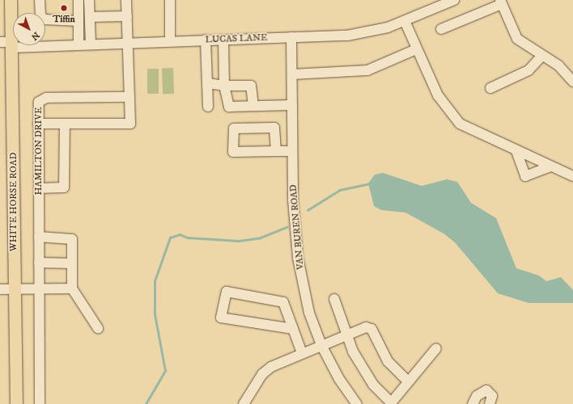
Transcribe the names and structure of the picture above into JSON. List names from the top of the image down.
{
  "streets": {
    "main road": ["WHITE HORSE ROAD"],
    "street": ["LUCAS LANE", "HAMILTON DRIVE", "VAN BUREN ROAD"]
  },
  "crossings": [
    ["LUCAS LANE", "WHITE HORSE ROAD"],
    ["LUCAS LANE", "VAN BUREN ROAD"]
  ],
  "places": ["Tiffin"],
  "north": "bottom right"
}
